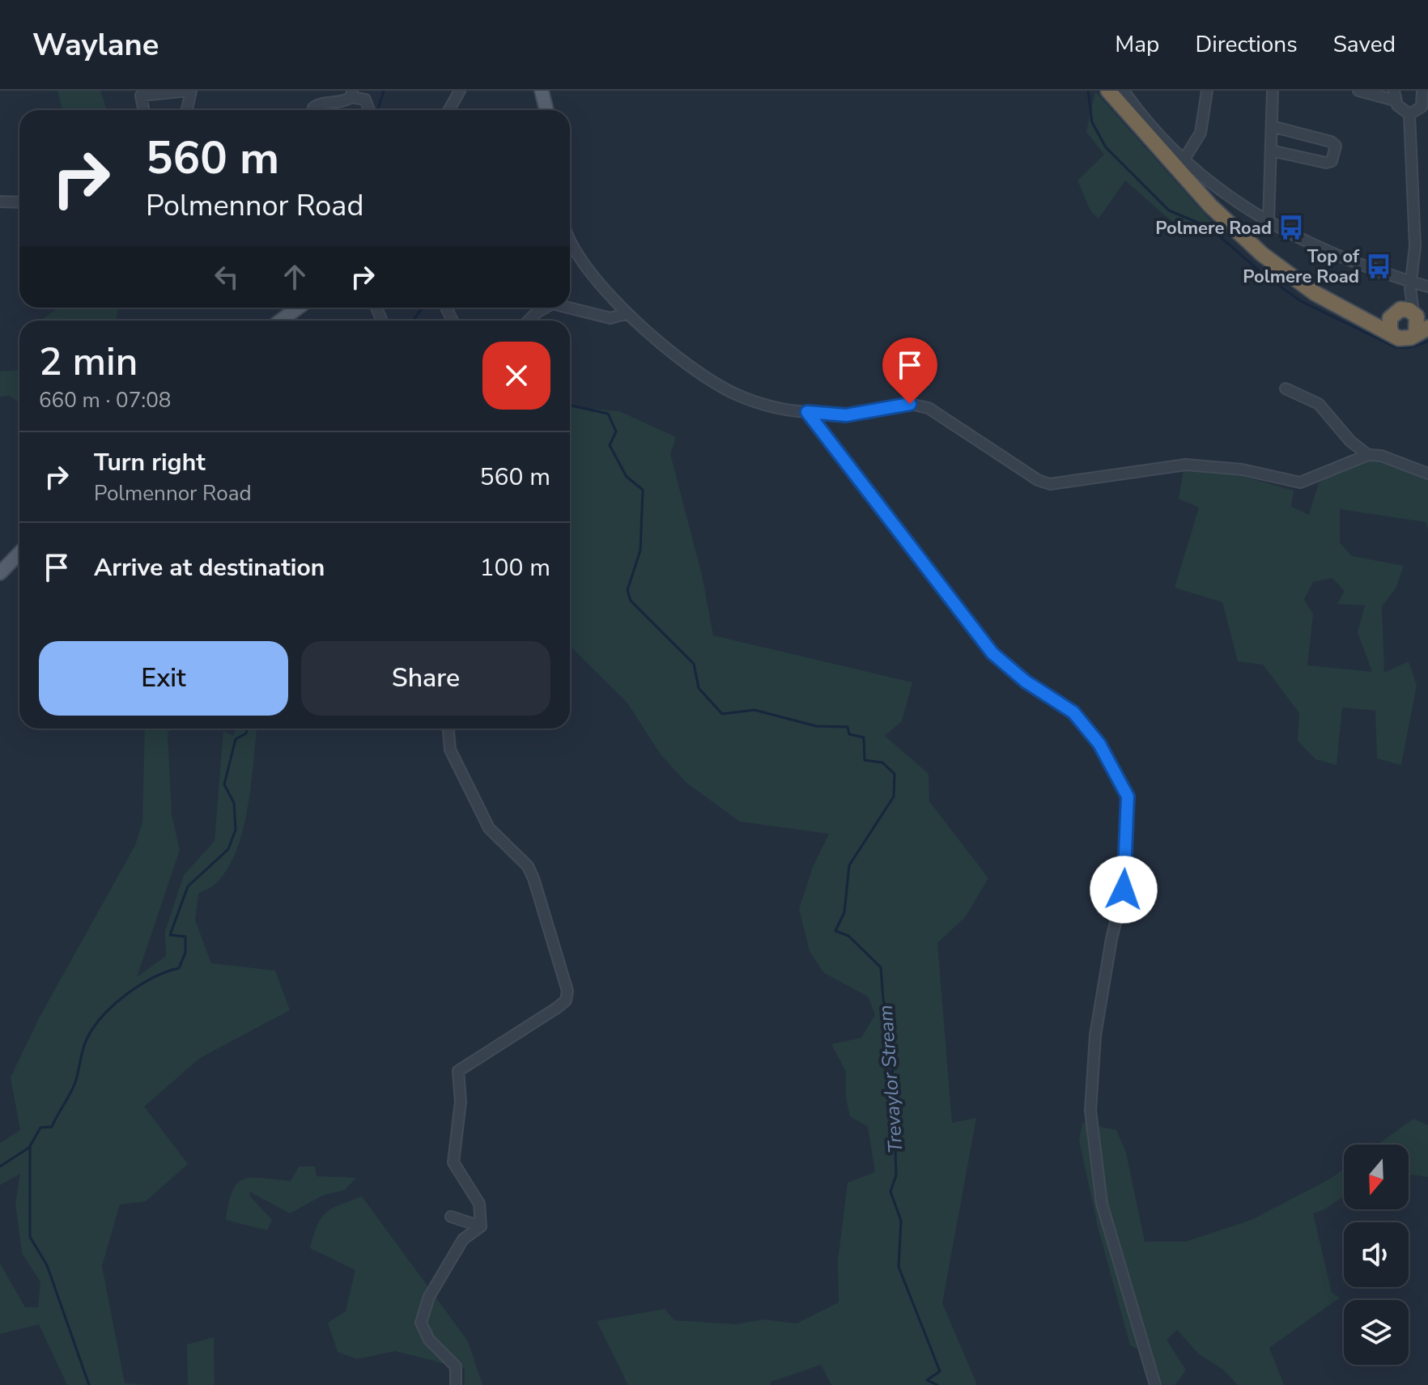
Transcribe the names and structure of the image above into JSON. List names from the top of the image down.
{
  "water": ["Trevaylor Stream"],
  "places": {
    "bus stop": ["Polmere Road", "Top of Polmere Road"]
  },
  "north": "bottom",
  "page": {
    "header": "Waylane",
    "nav": ["Map", "Directions", "Saved"],
    "turn": ["560 m", "Polmennor Road"],
    "heading": ["2 min", "660 m · 07:08"],
    "list": [
      {
        "name": "Turn right",
        "note": "Polmennor Road",
        "value": "560 m"
      },
      {
        "name": "Arrive at destination",
        "value": "100 m"
      }
    ],
    "buttons": ["Exit", "Share"]
  }
}
